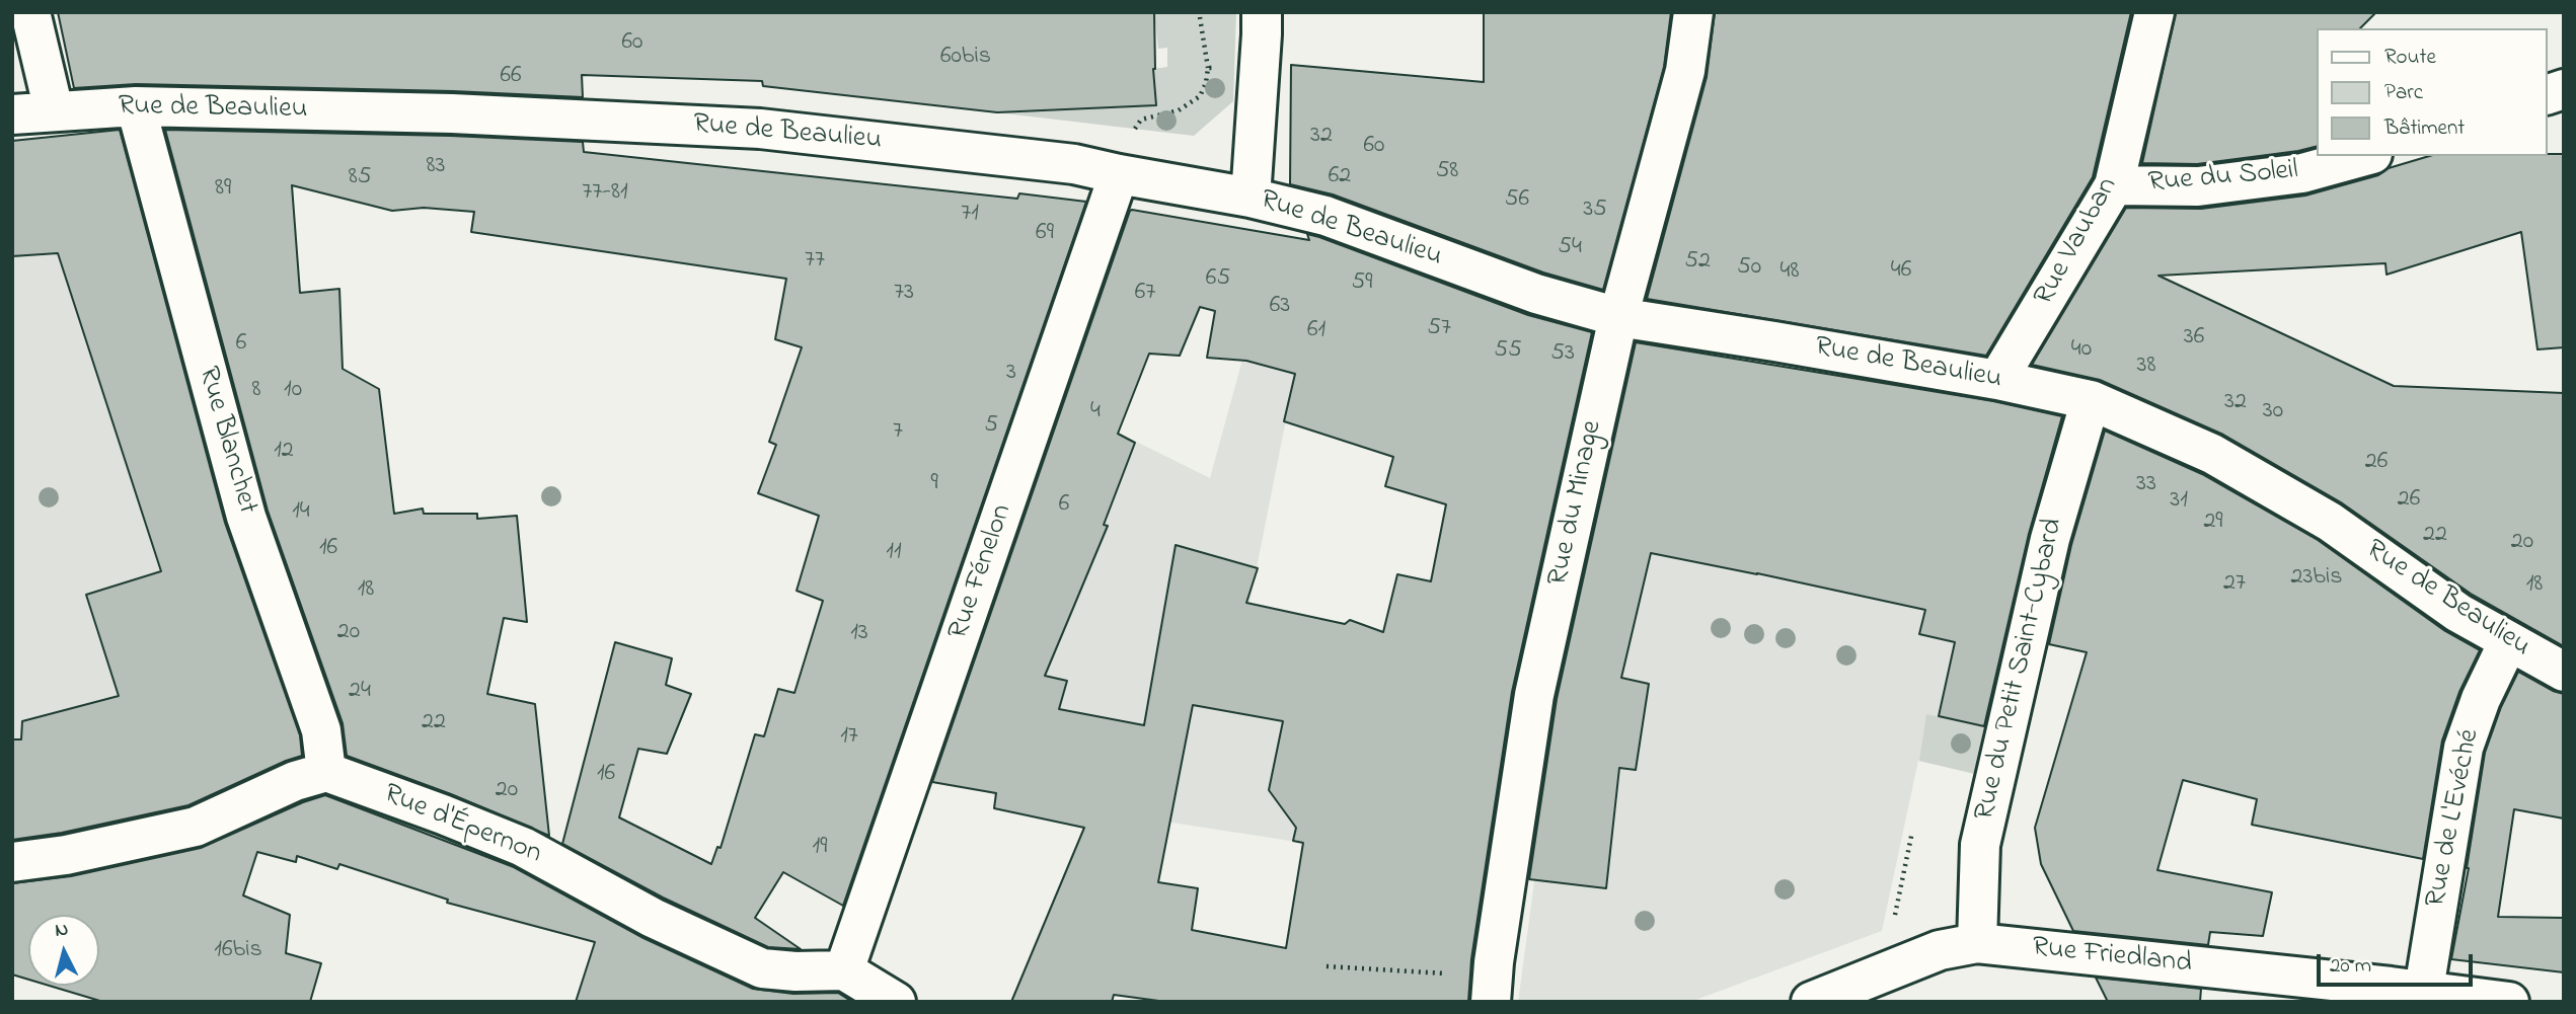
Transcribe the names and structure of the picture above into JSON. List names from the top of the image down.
{
  "streets": {
    "street": [
      "Rue de Beaulieu",
      "Rue du Soleil",
      "Rue Vauban",
      "Rue Blanchet",
      "Rue du Minage",
      "Rue Fénelon",
      "Rue du Petit Saint-Cybard",
      "Rue de L'Evéché",
      "Rue d'Épernon",
      "Rue Friedland"
    ]
  },
  "crossings": [
    ["Rue de Beaulieu", "Rue Vauban"],
    ["Rue de Beaulieu", "Rue Blanchet"],
    ["Rue de Beaulieu", "Rue du Minage"],
    ["Rue de Beaulieu", "Rue Fénelon"],
    ["Rue de Beaulieu", "Rue du Petit Saint-Cybard"],
    ["Rue de Beaulieu", "Rue de L'Evéché"],
    ["Rue du Soleil", "Rue Vauban"],
    ["Rue Blanchet", "Rue d'Épernon"],
    ["Rue Fénelon", "Rue d'Épernon"],
    ["Rue du Petit Saint-Cybard", "Rue Friedland"],
    ["Rue de L'Evéché", "Rue Friedland"]
  ],
  "house_numbers": [
    "60",
    "60bis",
    "66",
    "32",
    "60",
    "83",
    "58",
    "62",
    "85",
    "89",
    "77-81",
    "56",
    "35",
    "71",
    "69",
    "54",
    "77",
    "52",
    "50",
    "46",
    "48",
    "65",
    "59",
    "73",
    "67",
    "63",
    "57",
    "61",
    "36",
    "6",
    "40",
    "55",
    "53",
    "38",
    "3",
    "8",
    "10",
    "32",
    "4",
    "30",
    "5",
    "7",
    "12",
    "26",
    "9",
    "33",
    "26",
    "31",
    "6",
    "14",
    "29",
    "22",
    "20",
    "16",
    "11",
    "23bis",
    "27",
    "18",
    "18",
    "20",
    "13",
    "24",
    "22",
    "17",
    "16",
    "20",
    "19",
    "16bis"
  ],
  "legend": ["Route", "Parc", "Bâtiment"],
  "scale_bar": "20 m",
  "north": "top"
}
